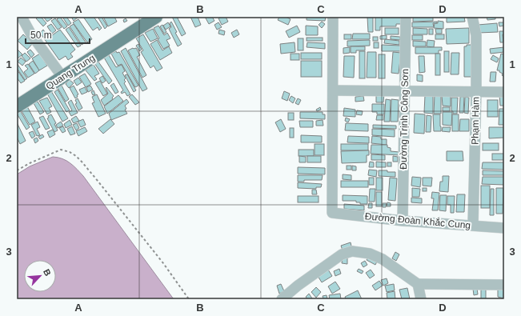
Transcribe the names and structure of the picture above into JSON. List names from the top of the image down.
{
  "streets": {
    "main road": ["Quang Trung"],
    "street": ["Đường Trịnh Công Sơn", "Phạm Hàm", "Đường Đoàn Khắc Cung"]
  },
  "crossings": [
    ["Đường Trịnh Công Sơn", "Đường Đoàn Khắc Cung"],
    ["Phạm Hàm", "Đường Đoàn Khắc Cung"]
  ],
  "scale_bar": "50 m",
  "north": "top right",
  "grid": {
    "columns": [
      "A",
      "B",
      "C",
      "D"
    ],
    "rows": ["1", "2", "3"]
  }
}
